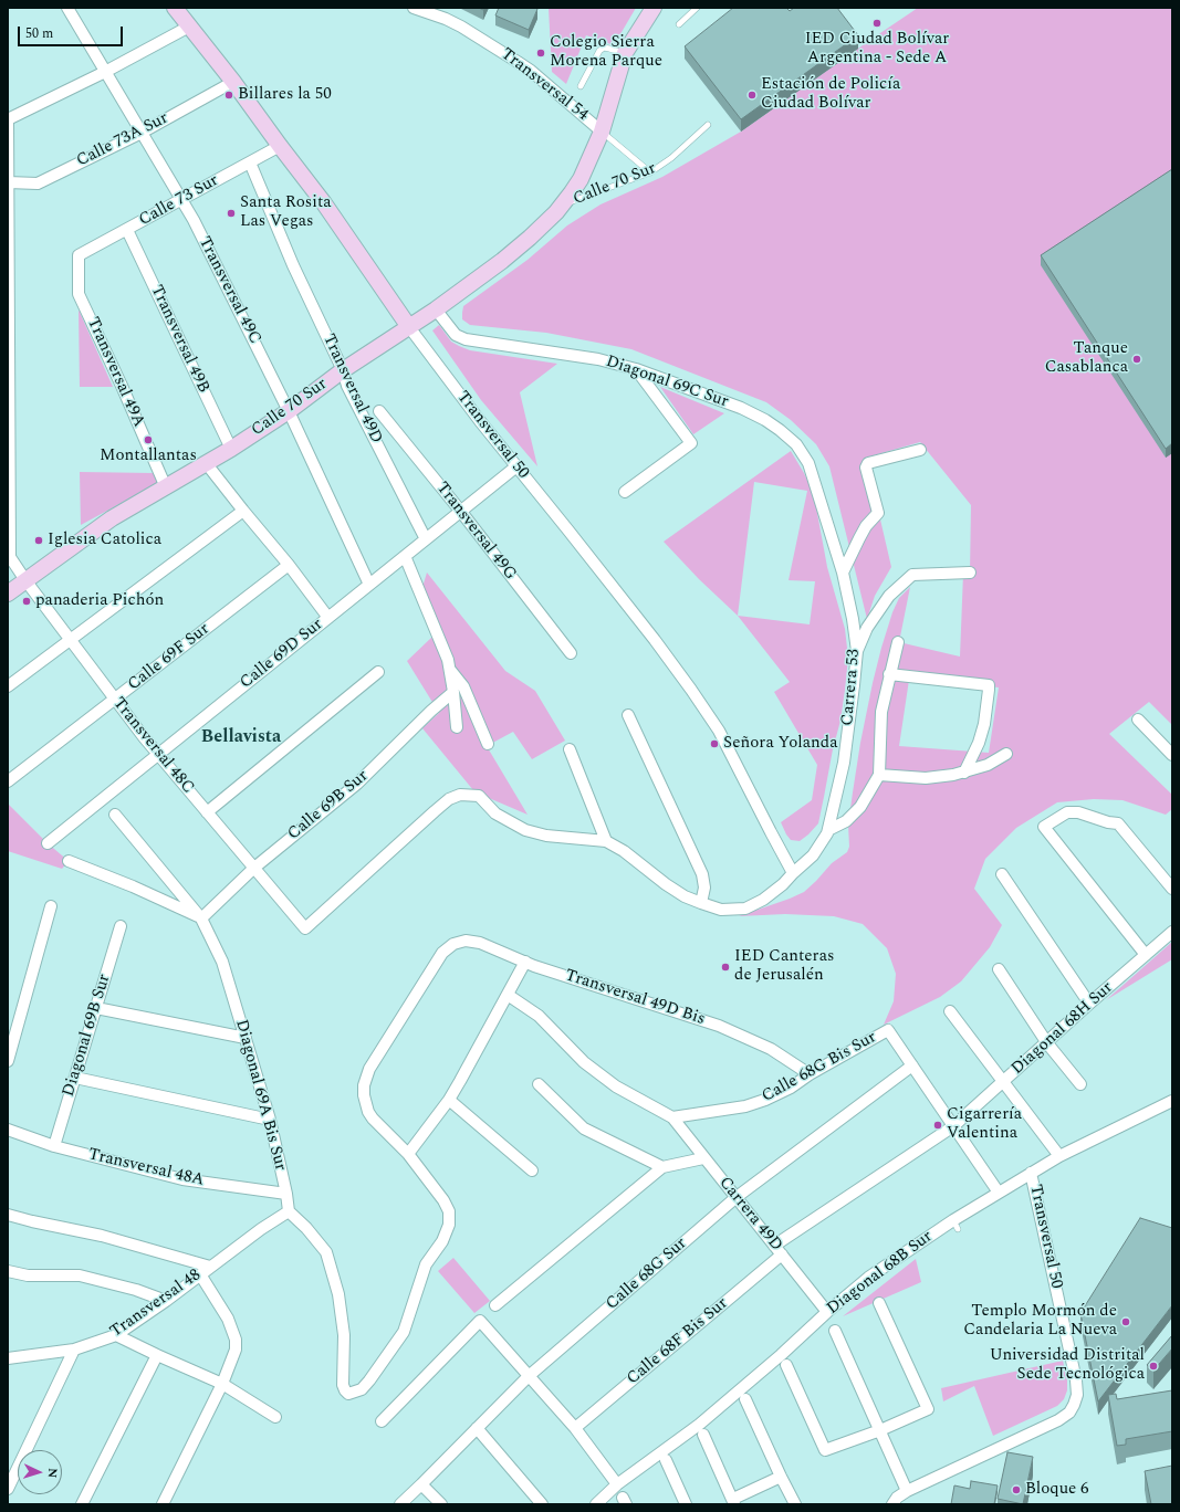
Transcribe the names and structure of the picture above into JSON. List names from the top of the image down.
{
  "streets": {
    "street": [
      "Transversal 54",
      "Calle 73A Sur",
      "Calle 70 Sur",
      "Calle 73 Sur",
      "Transversal 49C",
      "Transversal 49B",
      "Transversal 49A",
      "Diagonal 69C Sur",
      "Transversal 49D",
      "Transversal 50",
      "Transversal 49G",
      "Calle 69D Sur",
      "Calle 69F Sur",
      "Carrera 53",
      "Transversal 48C",
      "Calle 69B Sur",
      "Transversal 49D Bis",
      "Diagonal 68H Sur",
      "Diagonal 69B Sur",
      "Calle 68G Bis Sur",
      "Diagonal 69A Bis Sur",
      "Transversal 48A",
      "Carrera 49D",
      "Diagonal 68B Sur",
      "Calle 68G Sur",
      "Transversal 48",
      "Calle 68F Bis Sur"
    ]
  },
  "crossings": [
    ["Transversal 54", "Calle 70 Sur"],
    ["Calle 73A Sur", "Transversal 49C"],
    ["Calle 73A Sur", "Transversal 50"],
    ["Calle 70 Sur", "Transversal 49C"],
    ["Calle 70 Sur", "Transversal 49B"],
    ["Calle 70 Sur", "Transversal 49A"],
    ["Calle 70 Sur", "Diagonal 69C Sur"],
    ["Calle 70 Sur", "Transversal 49D"],
    ["Calle 70 Sur", "Transversal 50"],
    ["Calle 70 Sur", "Transversal 48C"],
    ["Calle 73 Sur", "Transversal 49C"],
    ["Calle 73 Sur", "Transversal 49B"],
    ["Calle 73 Sur", "Transversal 49A"],
    ["Calle 73 Sur", "Transversal 49D"],
    ["Calle 73 Sur", "Transversal 50"],
    ["Transversal 49C", "Calle 69D Sur"],
    ["Diagonal 69C Sur", "Carrera 53"],
    ["Transversal 49D", "Calle 69D Sur"],
    ["Transversal 50", "Calle 69D Sur"],
    ["Transversal 50", "Carrera 53"],
    ["Transversal 50", "Diagonal 68B Sur"],
    ["Transversal 49G", "Calle 69D Sur"],
    ["Calle 69D Sur", "Transversal 48C"],
    ["Calle 69F Sur", "Transversal 48C"],
    ["Carrera 53", "Transversal 48C"],
    ["Transversal 48C", "Calle 69B Sur"],
    ["Calle 69B Sur", "Diagonal 69A Bis Sur"],
    ["Transversal 49D Bis", "Calle 68G Bis Sur"],
    ["Diagonal 69B Sur", "Transversal 48A"],
    ["Calle 68G Bis Sur", "Carrera 49D"],
    ["Calle 68G Bis Sur", "Calle 68G Sur"],
    ["Diagonal 69A Bis Sur", "Transversal 48A"],
    ["Diagonal 69A Bis Sur", "Transversal 48"],
    ["Carrera 49D", "Diagonal 68B Sur"],
    ["Carrera 49D", "Calle 68G Sur"],
    ["Carrera 49D", "Calle 68F Bis Sur"]
  ],
  "districts": ["Bellavista"],
  "places": [
    "IED Ciudad Bolívar Argentina - Sede A",
    "Colegio Sierra Morena Parque",
    "Billares la 50",
    "Estación de Policía Ciudad Bolívar",
    "Santa Rosita Las Vegas",
    "Tanque Casablanca",
    "Montallantas",
    "Iglesia Catolica",
    "panaderia Pichón",
    "Señora Yolanda",
    "IED Canteras de Jerusalén",
    "Cigarrería Valentina",
    "Templo Mormón de Candelaria La Nueva",
    "Universidad Distrital Sede Tecnológica",
    "Bloque 6"
  ],
  "scale_bar": "50 m",
  "north": "right"
}
